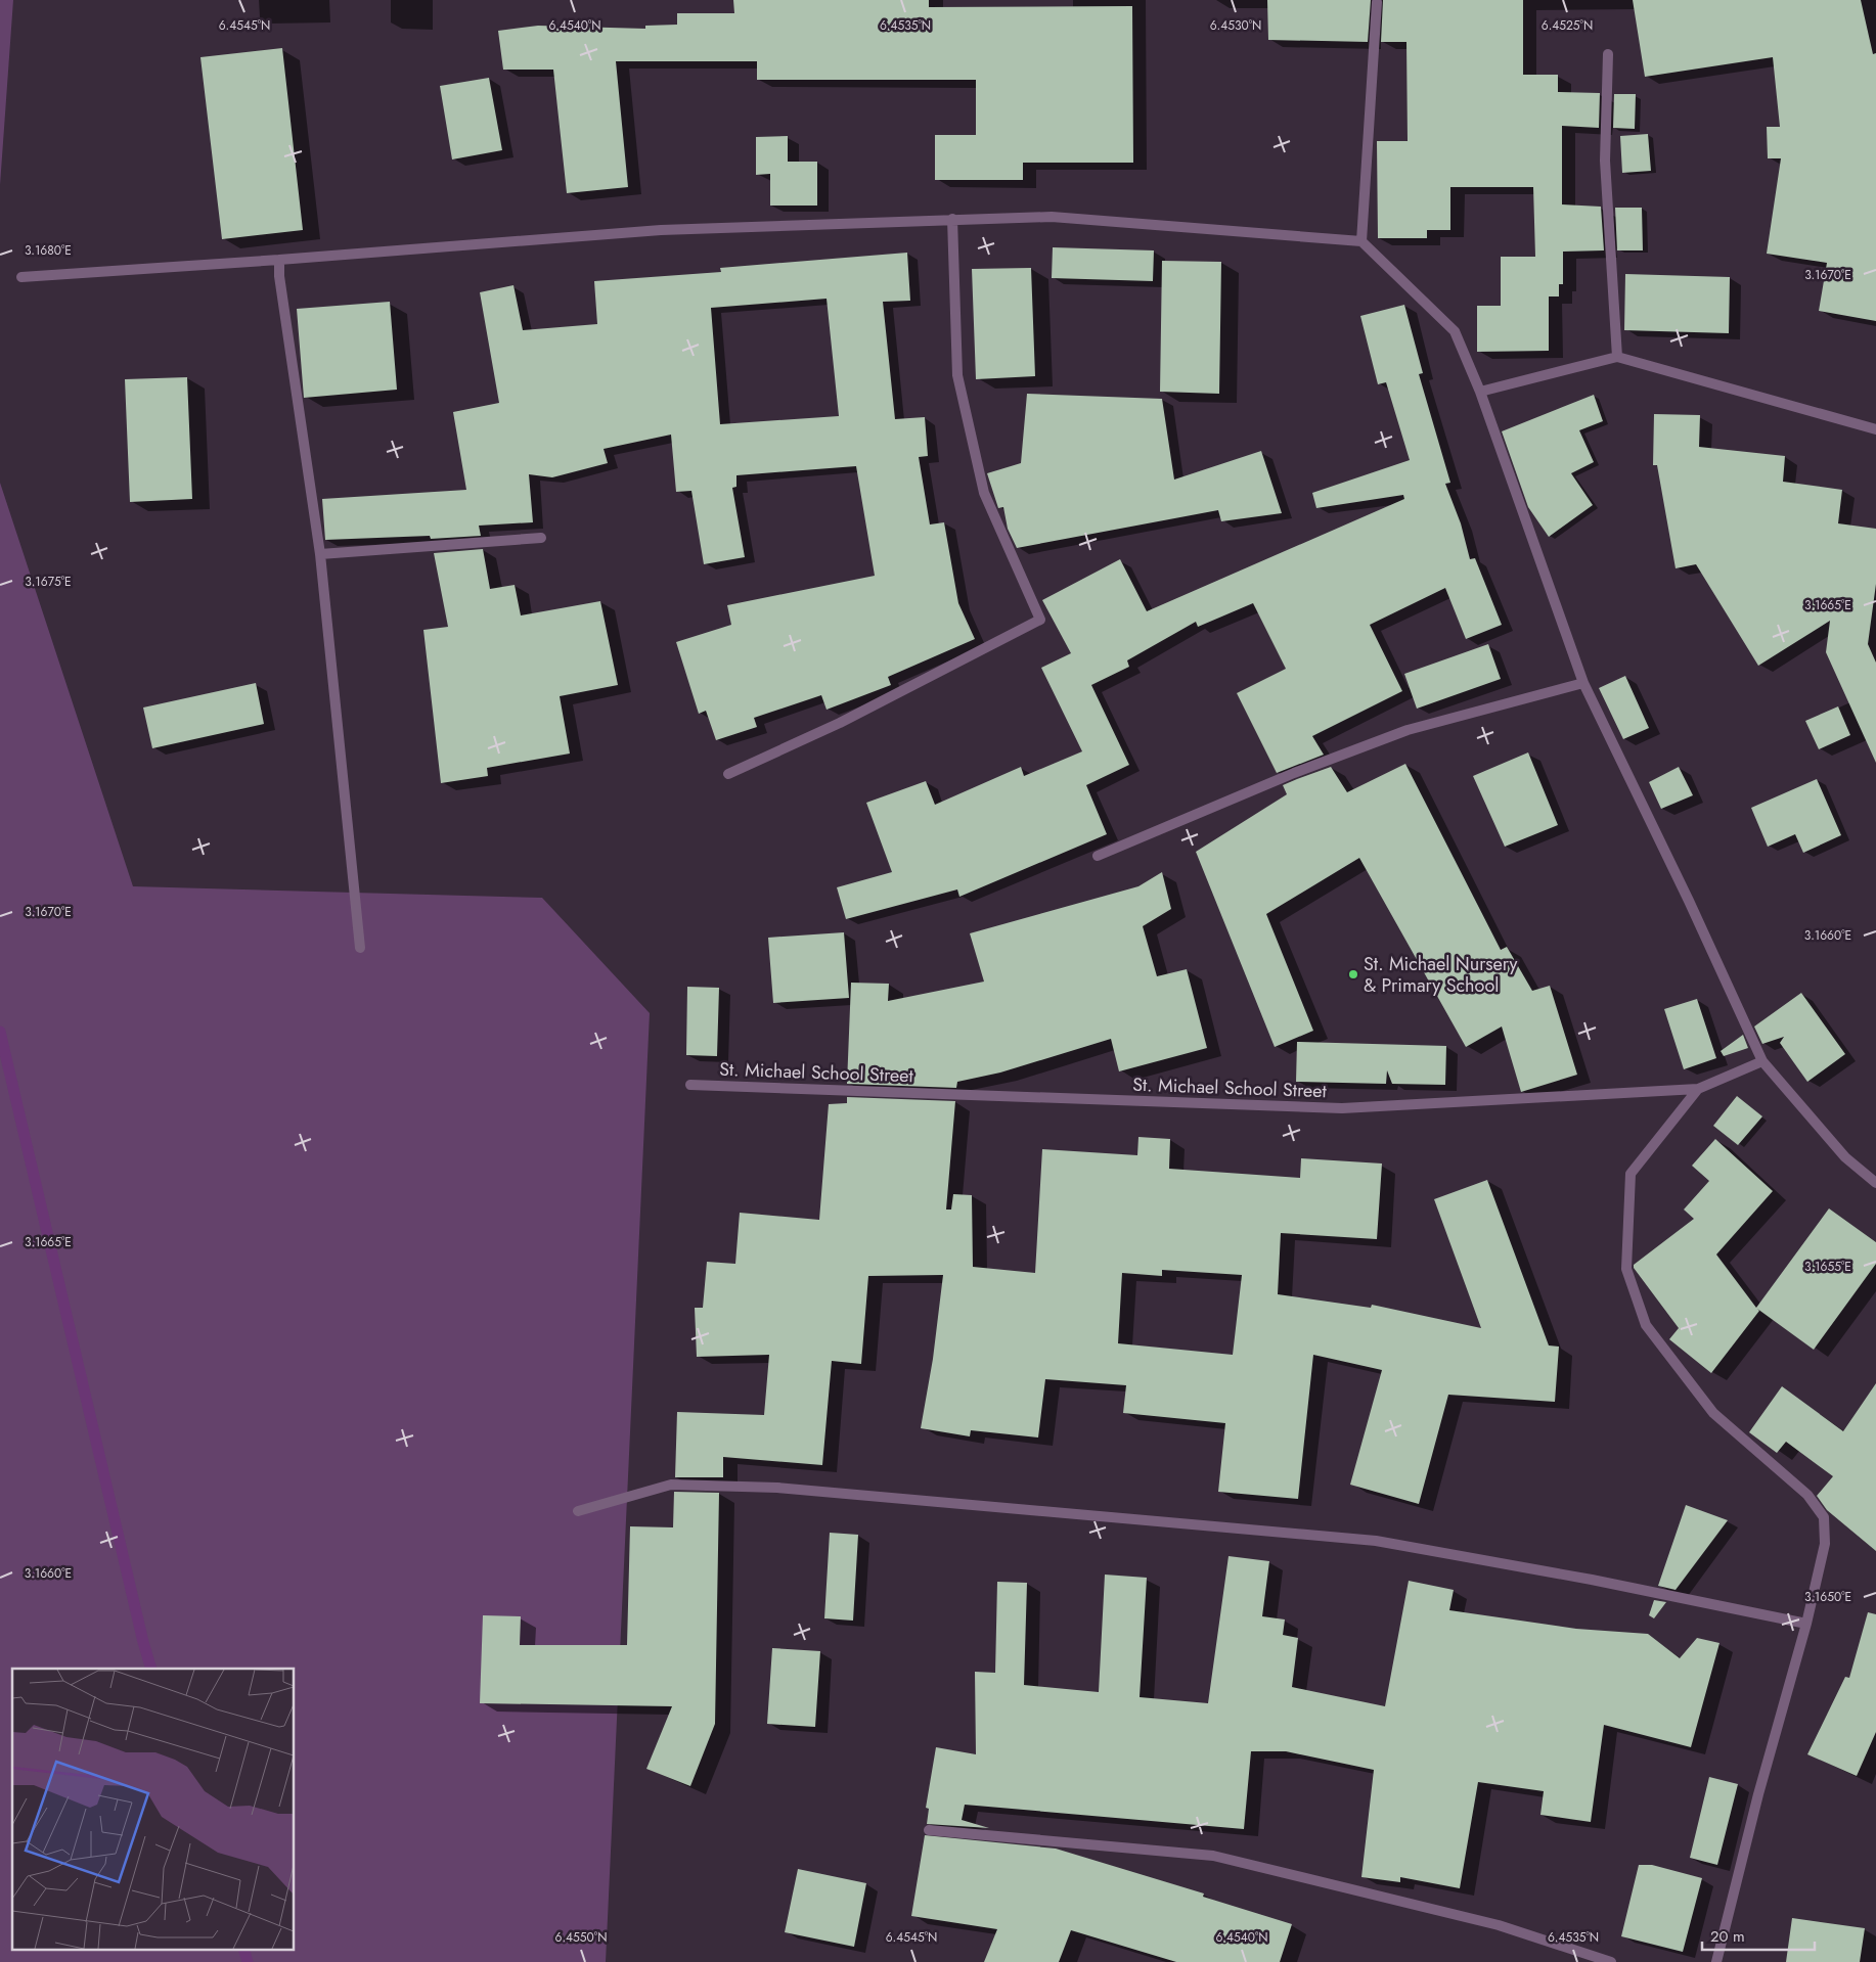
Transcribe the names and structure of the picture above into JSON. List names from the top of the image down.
{
  "streets": {
    "street": ["St. Michael School Street"]
  },
  "places": ["St. Michael Nursery & Primary School"],
  "scale_bar": "20 m",
  "coordinates": [
    "6.4545°N",
    "6.4540°N",
    "6.4530°N",
    "6.4525°N",
    "6.4535°N",
    "3.1680°E",
    "3.1670°E",
    "3.1675°E",
    "3.1665°E",
    "3.1660°E",
    "3.1655°E",
    "3.1650°E",
    "6.4550°N"
  ]
}
